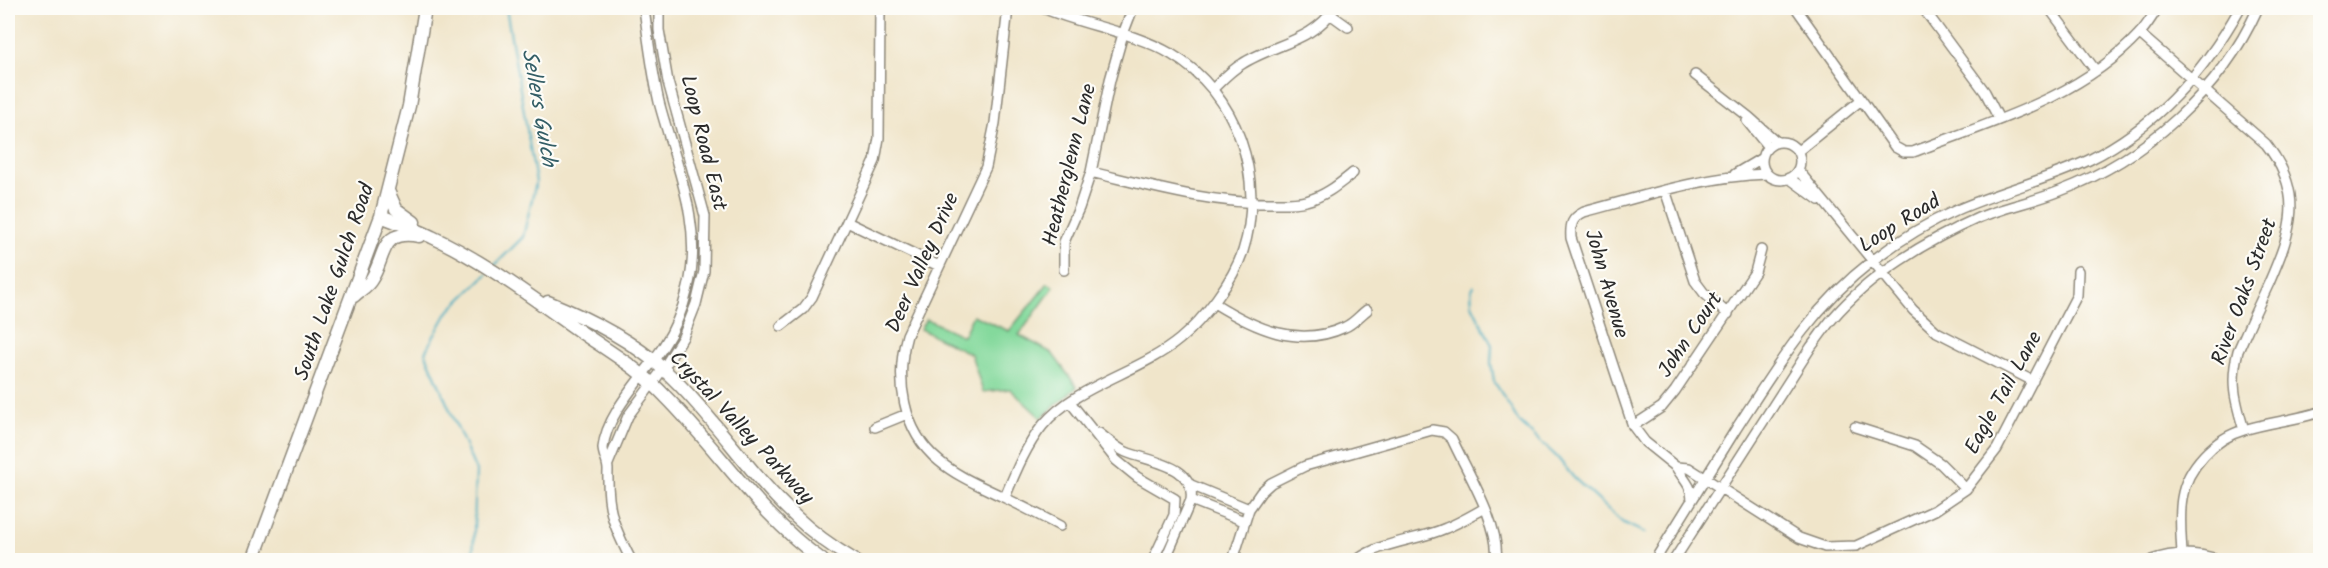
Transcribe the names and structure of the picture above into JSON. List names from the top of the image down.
{
  "streets": {
    "main road": ["South Lake Gulch Road", "Crystal Valley Parkway"],
    "street": [
      "Loop Road East",
      "Heatherglenn Lane",
      "Loop Road",
      "Deer Valley Drive",
      "John Avenue",
      "River Oaks Street",
      "John Court",
      "Eagle Tail Lane"
    ]
  },
  "crossings": [
    ["Loop Road East", "Crystal Valley Parkway"],
    ["Loop Road", "John Avenue"],
    ["Loop Road", "River Oaks Street"],
    ["Loop Road", "Eagle Tail Lane"],
    ["South Lake Gulch Road", "Crystal Valley Parkway"],
    ["John Avenue", "John Court"],
    ["John Avenue", "Eagle Tail Lane"]
  ],
  "water": ["Sellers Gulch"]
}
